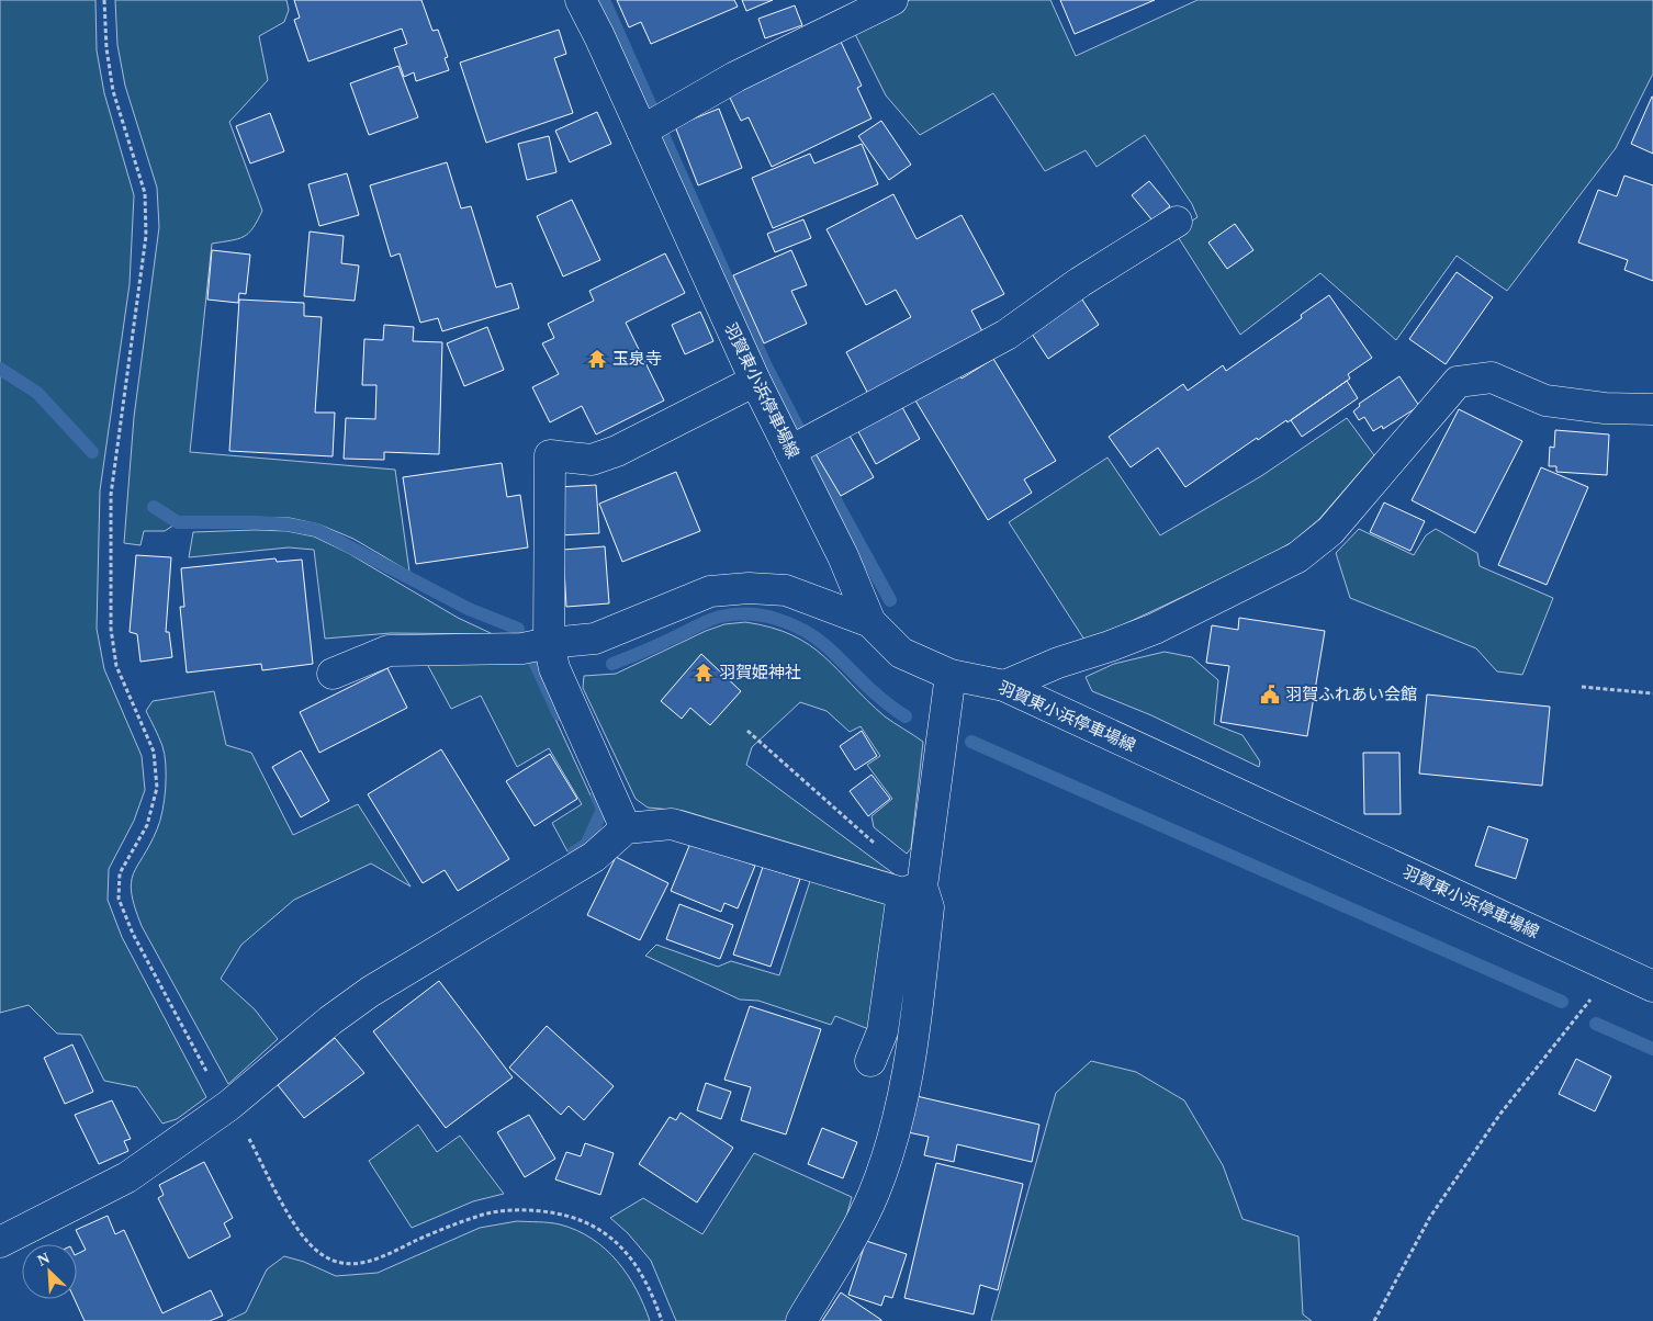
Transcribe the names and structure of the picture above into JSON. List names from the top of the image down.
{
  "streets": {
    "main road": ["羽賀東小浜停車場線"]
  },
  "places": {
    "temple": ["玉泉寺", "羽賀姫神社"],
    "public building": ["羽賀ふれあい会館"]
  },
  "north": "top left"
}
